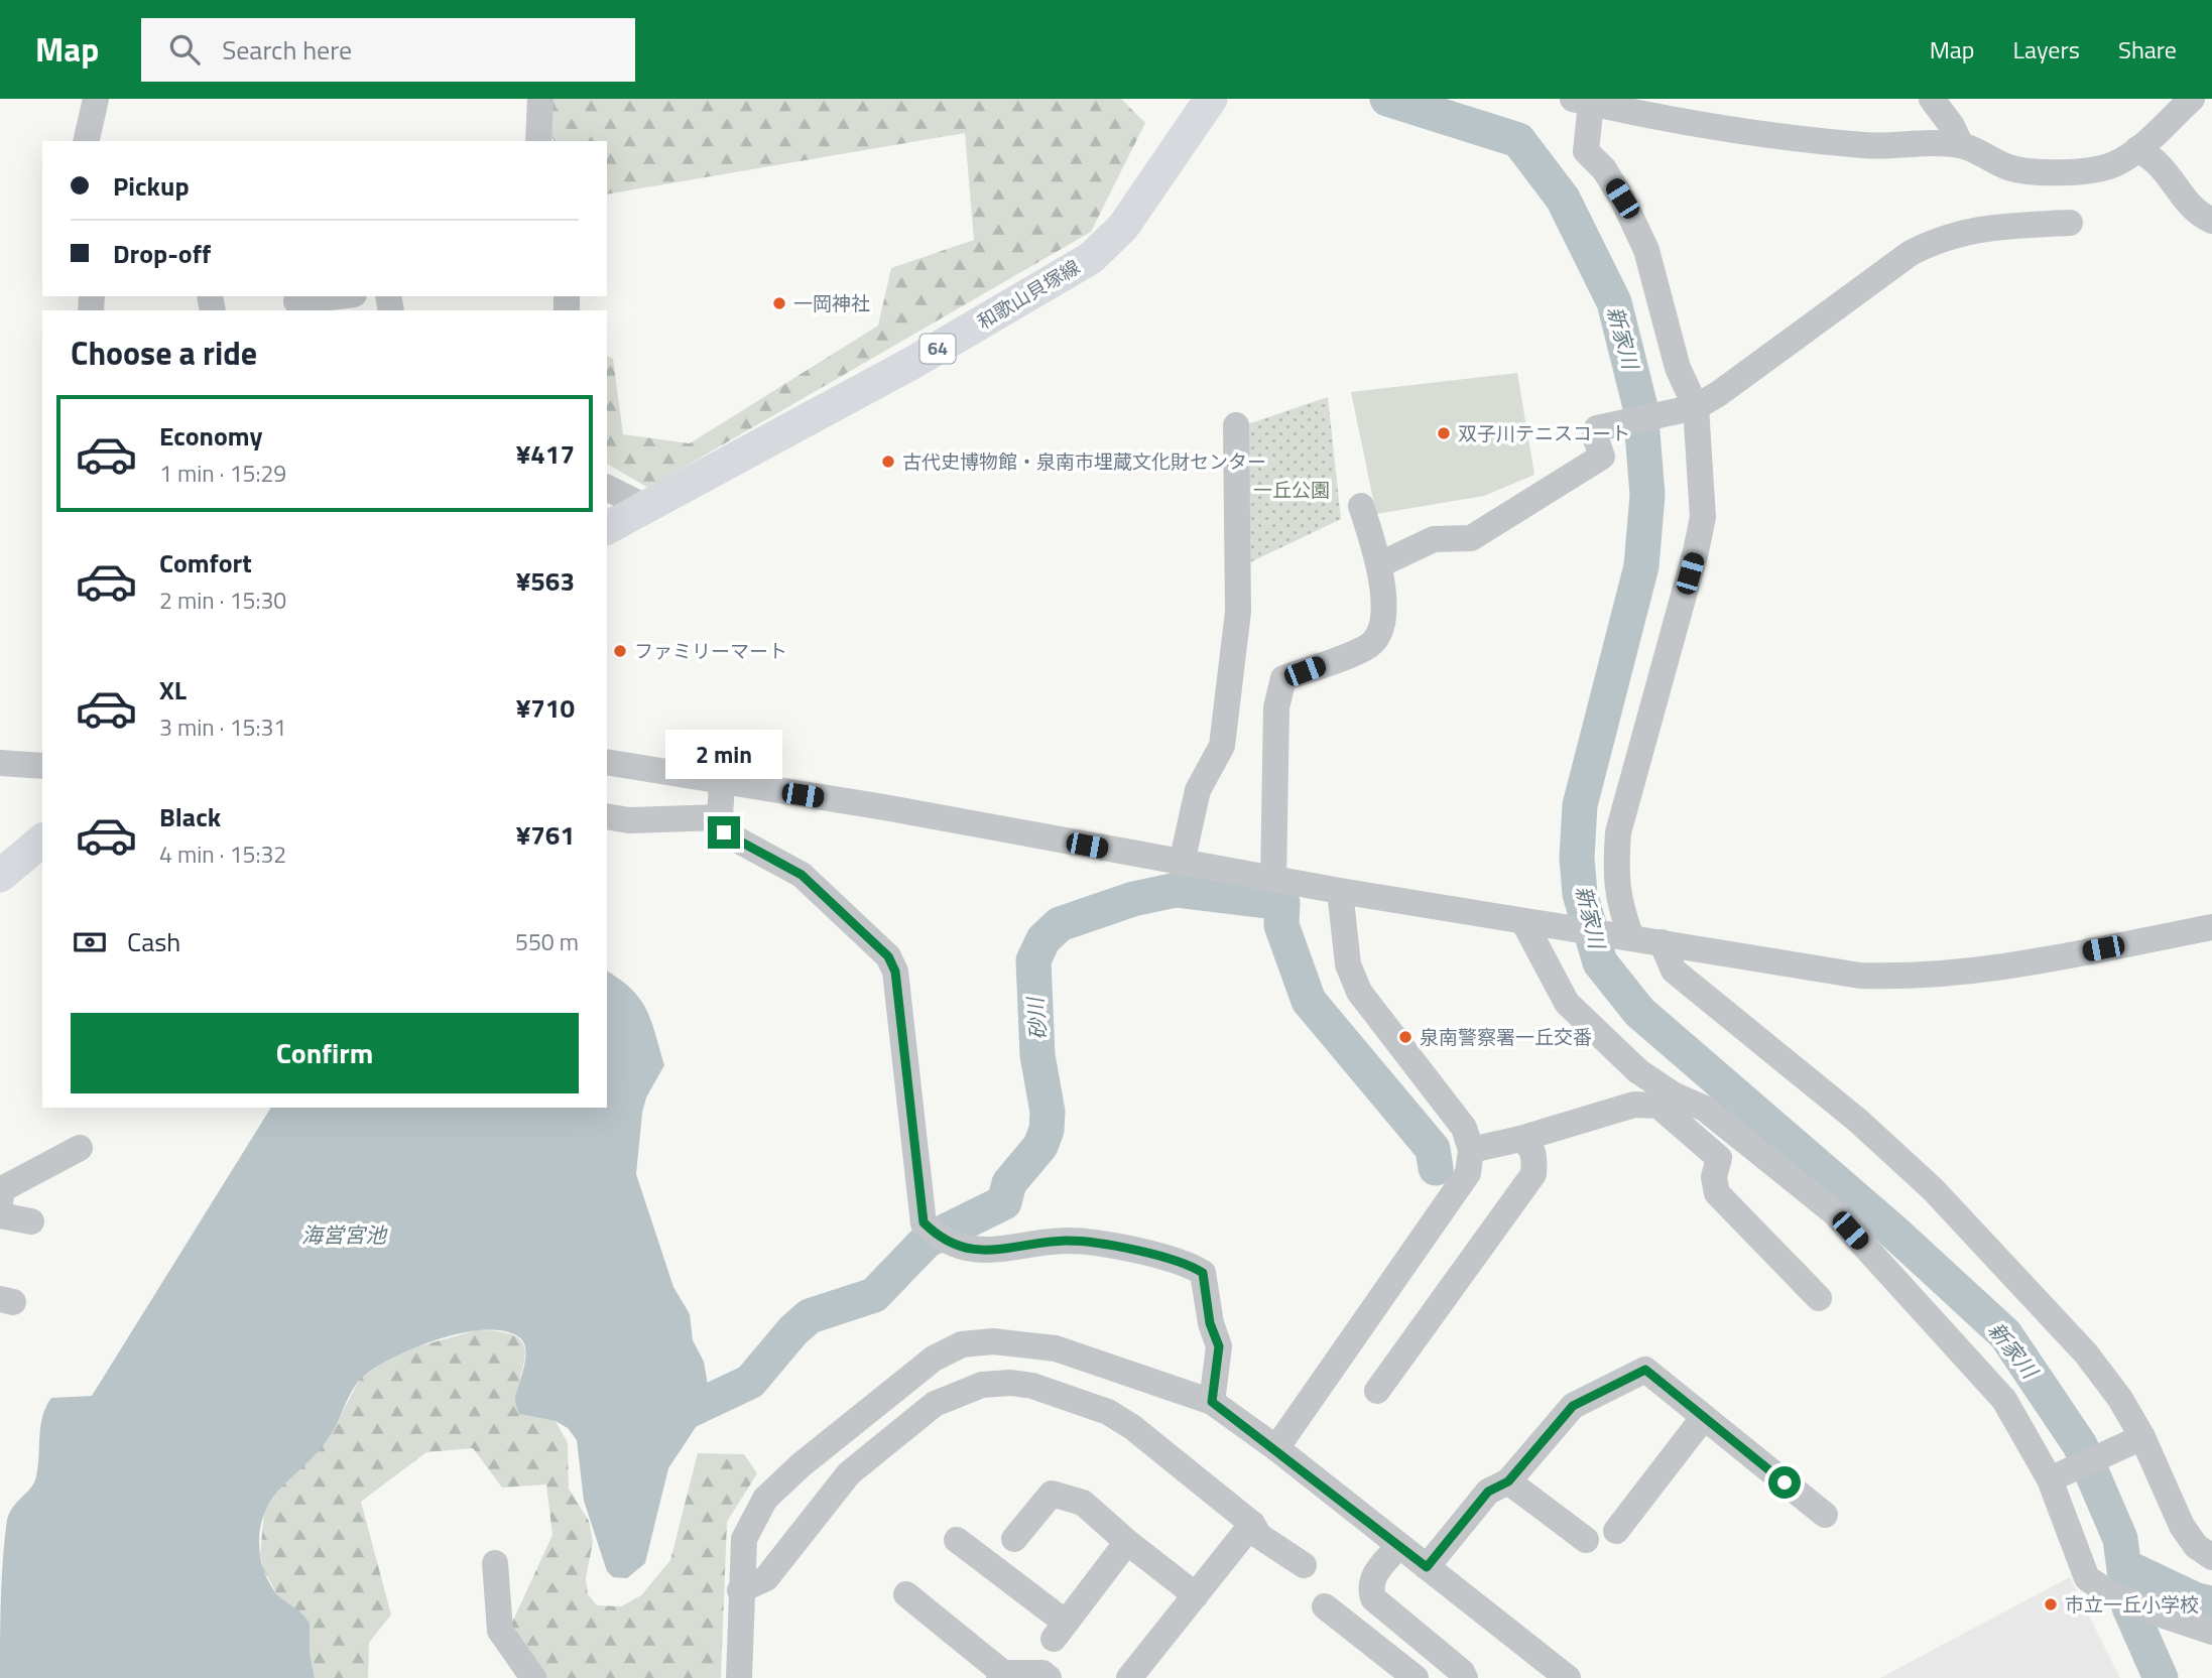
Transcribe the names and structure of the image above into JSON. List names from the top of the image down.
{
  "streets": {
    "main road": ["和歌山貝塚線", "64"]
  },
  "water": ["新家川", "砂川", "海営宮池"],
  "parks": ["一丘公園"],
  "places": [
    "一岡神社",
    "双子川テニスコート",
    "古代史博物館・泉南市埋蔵文化財センター",
    "ファミリーマート",
    "泉南警察署一丘交番",
    "市立一丘小学校"
  ],
  "page": {
    "header": "Map",
    "search": "Search here",
    "nav": ["Map", "Layers", "Share"],
    "banner": ["Pickup", "Drop-off"],
    "heading": "Choose a ride",
    "list": [
      {
        "name": "Economy",
        "note": "1 min · 15:29",
        "value": "¥417"
      },
      {
        "name": "Comfort",
        "note": "2 min · 15:30",
        "value": "¥563"
      },
      {
        "name": "XL",
        "note": "3 min · 15:31",
        "value": "¥710"
      },
      {
        "name": "Black",
        "note": "4 min · 15:32",
        "value": "¥761"
      }
    ],
    "bubble": "2 min",
    "pay": ["Cash", "550 m"],
    "buttons": "Confirm"
  }
}
